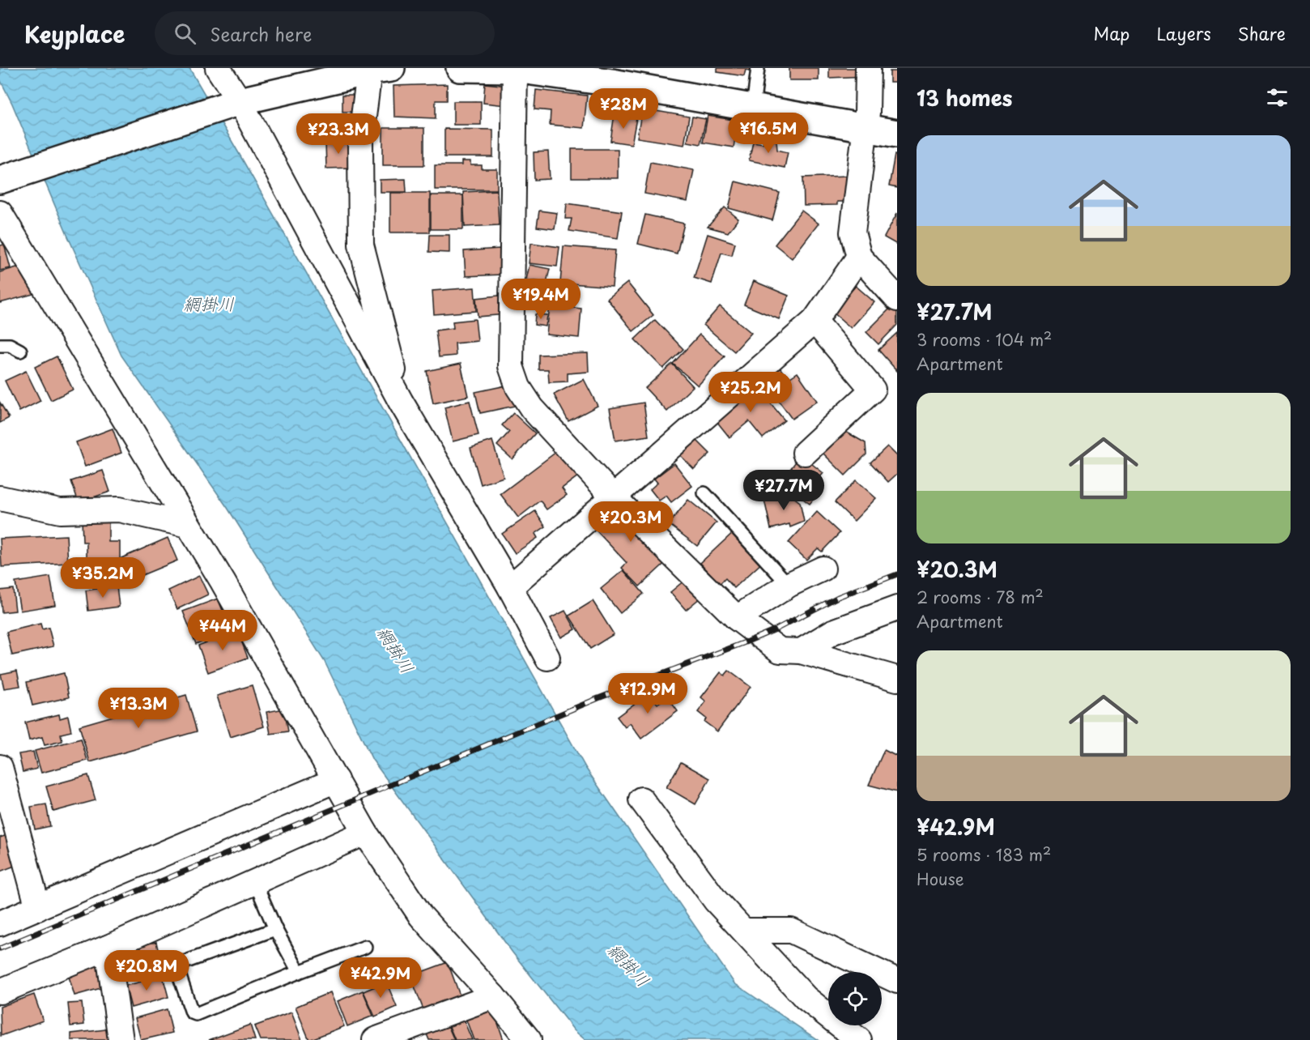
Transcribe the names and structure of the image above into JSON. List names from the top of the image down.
{
  "water": ["網掛川"],
  "page": {
    "header": "Keyplace",
    "search": "Search here",
    "nav": ["Map", "Layers", "Share"],
    "heading": "13 homes",
    "price": [
      "¥28M",
      "¥16.5M",
      "¥23.3M",
      "¥19.4M",
      "¥25.2M",
      "¥27.7M",
      "¥20.3M",
      "¥35.2M",
      "¥44M",
      "¥12.9M",
      "¥13.3M",
      "¥20.8M",
      "¥42.9M"
    ],
    "list": [
      {
        "name": "¥27.7M",
        "note": "3 rooms · 104 m² · Apartment"
      },
      {
        "name": "¥20.3M",
        "note": "2 rooms · 78 m² · Apartment"
      },
      {
        "name": "¥42.9M",
        "note": "5 rooms · 183 m² · House"
      }
    ]
  }
}
